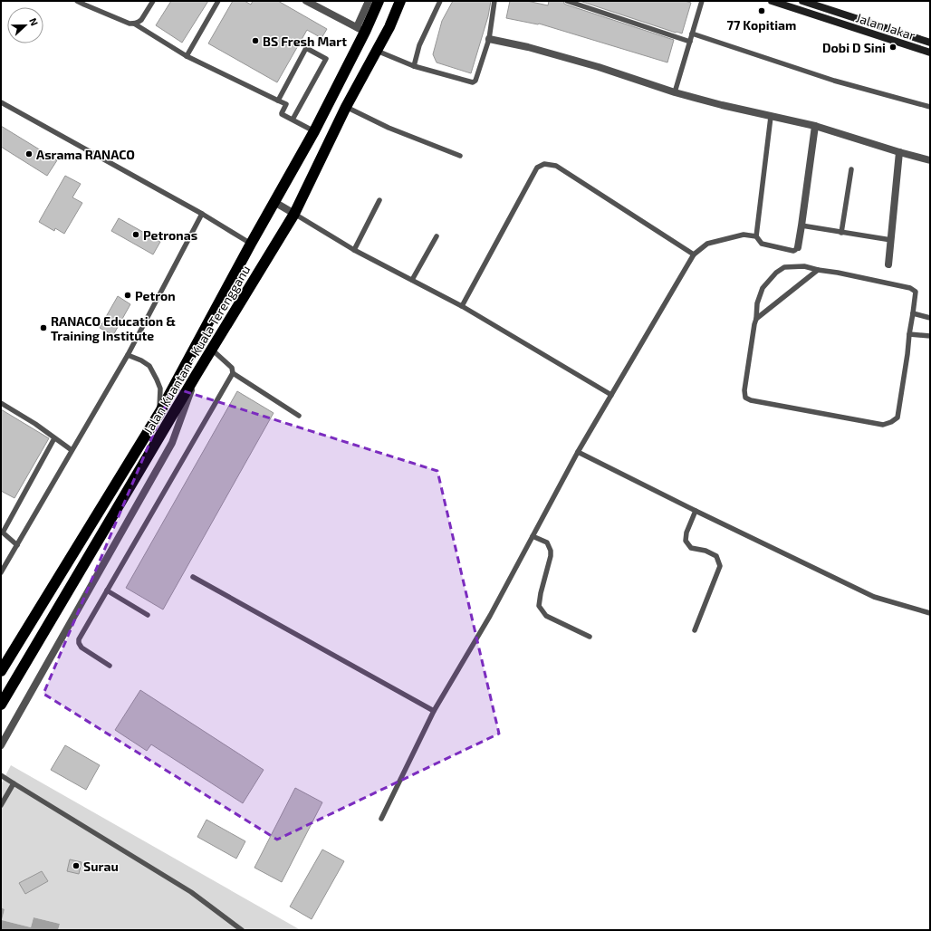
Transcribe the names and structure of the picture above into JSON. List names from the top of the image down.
{
  "streets": {
    "highway": ["Jalan Kuantan - Kuala Terengganu"],
    "main road": ["Jalan Jakar"]
  },
  "places": [
    "77 Kopitiam",
    "BS Fresh Mart",
    "Dobi D Sini",
    "Asrama RANACO",
    "Petronas",
    "Petron",
    "RANACO Education & Training Institute",
    "Surau"
  ],
  "north": "right"
}
